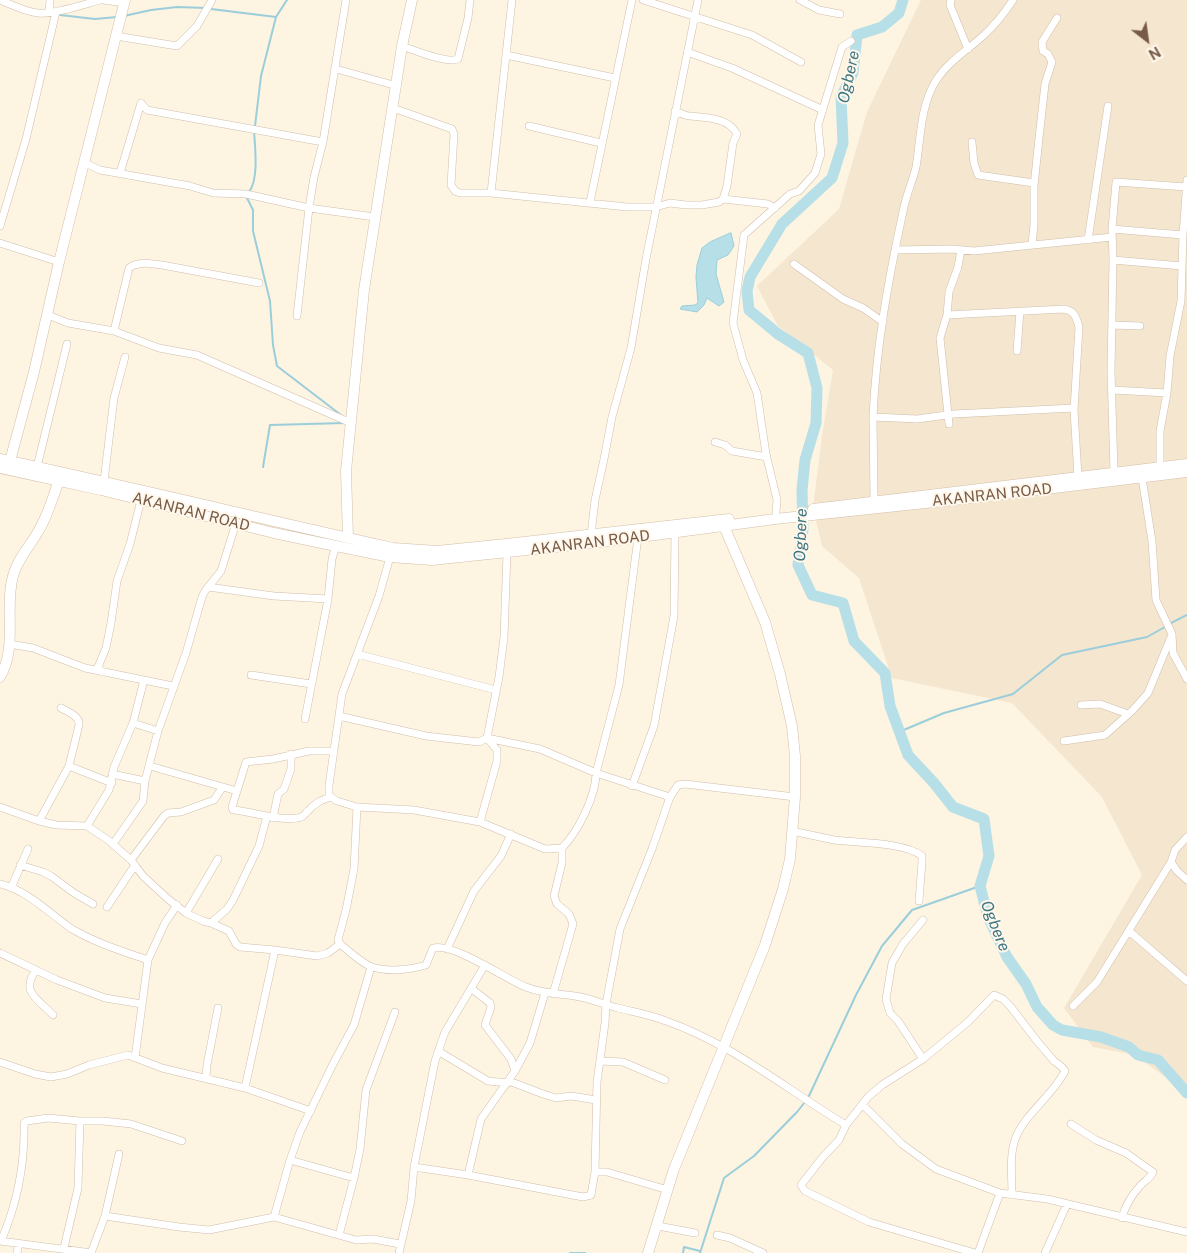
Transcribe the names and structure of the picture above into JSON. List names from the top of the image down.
{
  "streets": {
    "main road": ["AKANRAN ROAD"]
  },
  "water": ["Ogbere"],
  "north": "bottom right"
}
